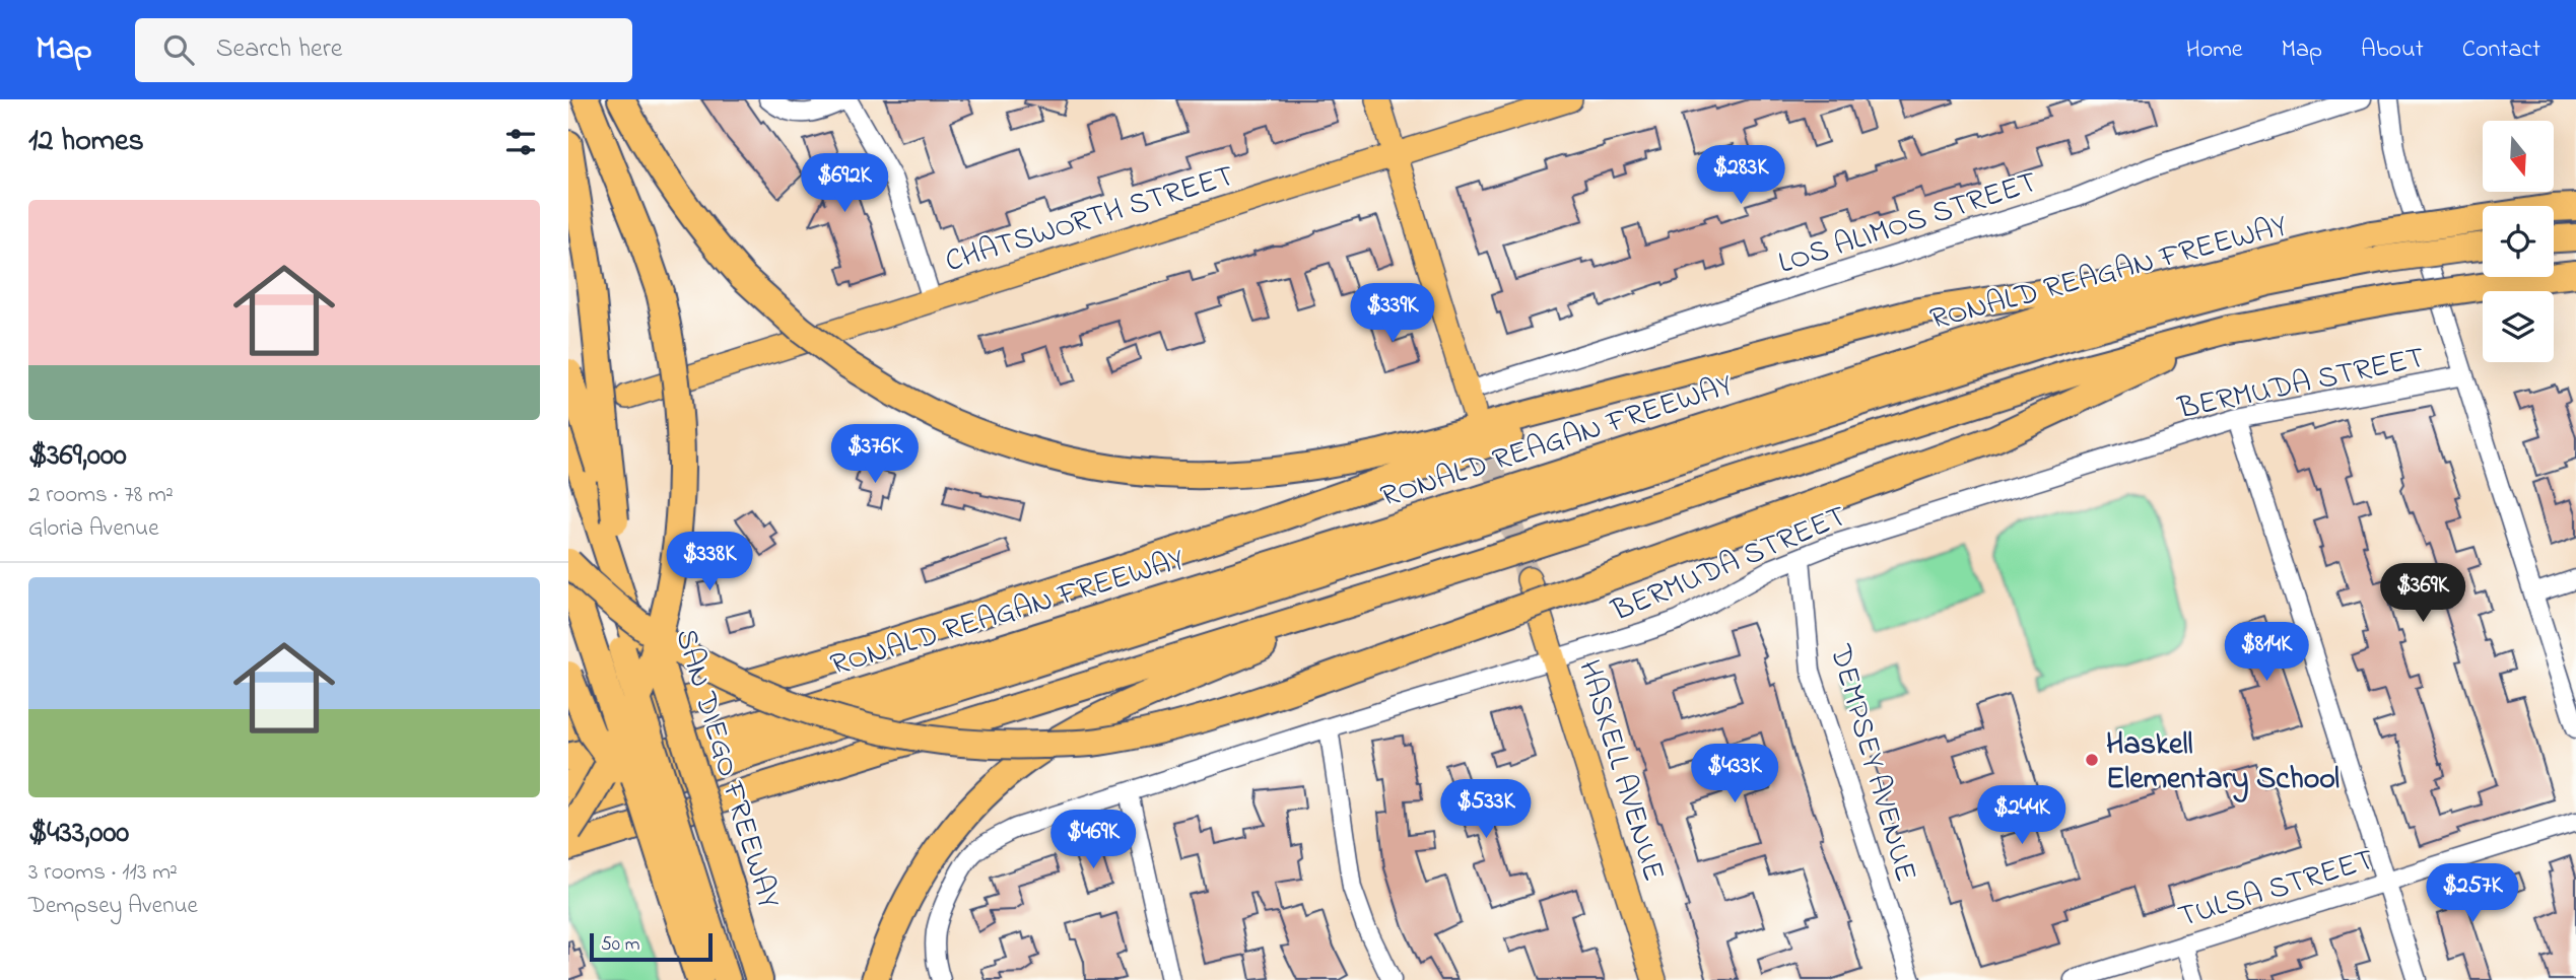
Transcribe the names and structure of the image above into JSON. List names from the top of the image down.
{
  "streets": {
    "highway": ["RONALD REAGAN FREEWAY", "SAN DIEGO FREEWAY"],
    "main road": ["CHATSWORTH STREET", "HASKELL AVENUE"],
    "street": [
      "LOS ALIMOS STREET",
      "BERMUDA STREET",
      "DEMPSEY AVENUE",
      "TULSA STREET"
    ]
  },
  "crossings": [
    ["BERMUDA STREET", "DEMPSEY AVENUE"],
    ["BERMUDA STREET", "HASKELL AVENUE"]
  ],
  "places": ["Haskell Elementary School"],
  "scale_bar": "50 m",
  "north": "bottom",
  "page": {
    "header": "Map",
    "search": "Search here",
    "nav": [
      "Home",
      "Map",
      "About",
      "Contact"
    ],
    "heading": "12 homes",
    "price": [
      "$283K",
      "$692K",
      "$339K",
      "$376K",
      "$338K",
      "$369K",
      "$814K",
      "$433K",
      "$533K",
      "$244K",
      "$469K",
      "$257K"
    ],
    "list": [
      {
        "name": "$369,000",
        "note": "2 rooms · 78 m² · Gloria Avenue"
      },
      {
        "name": "$433,000",
        "note": "3 rooms · 113 m² · Dempsey Avenue"
      }
    ],
    "scale": "50 m"
  }
}
